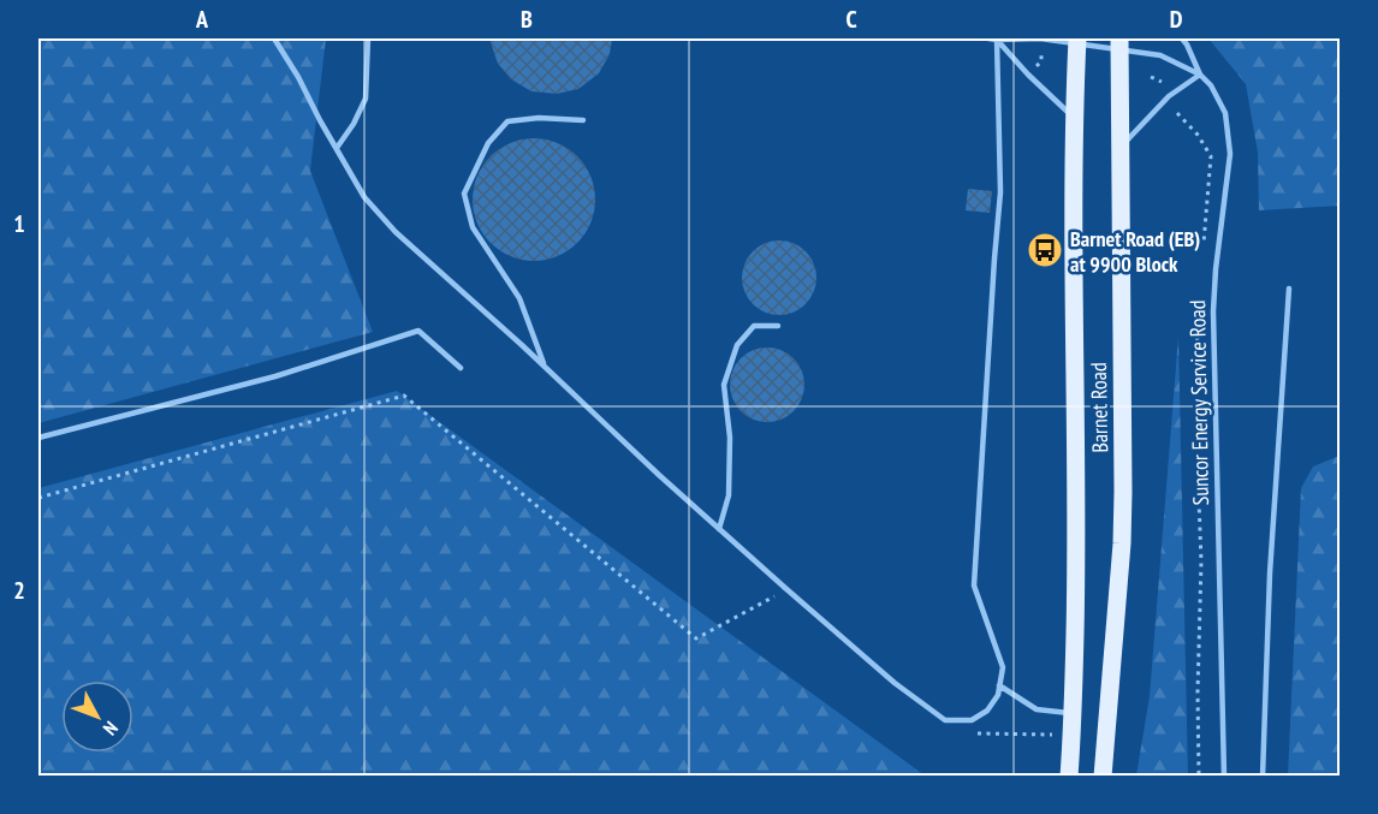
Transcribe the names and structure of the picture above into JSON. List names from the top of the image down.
{
  "streets": {
    "main road": ["Barnet Road"],
    "lane": ["Suncor Energy Service Road"]
  },
  "crossings": [
    ["Suncor Energy Service Road", "Barnet Road"]
  ],
  "places": {
    "bus stop": ["Barnet Road (EB) at 9900 Block"]
  },
  "north": "bottom right",
  "grid": {
    "columns": [
      "A",
      "B",
      "C",
      "D"
    ],
    "rows": ["1", "2"]
  }
}
